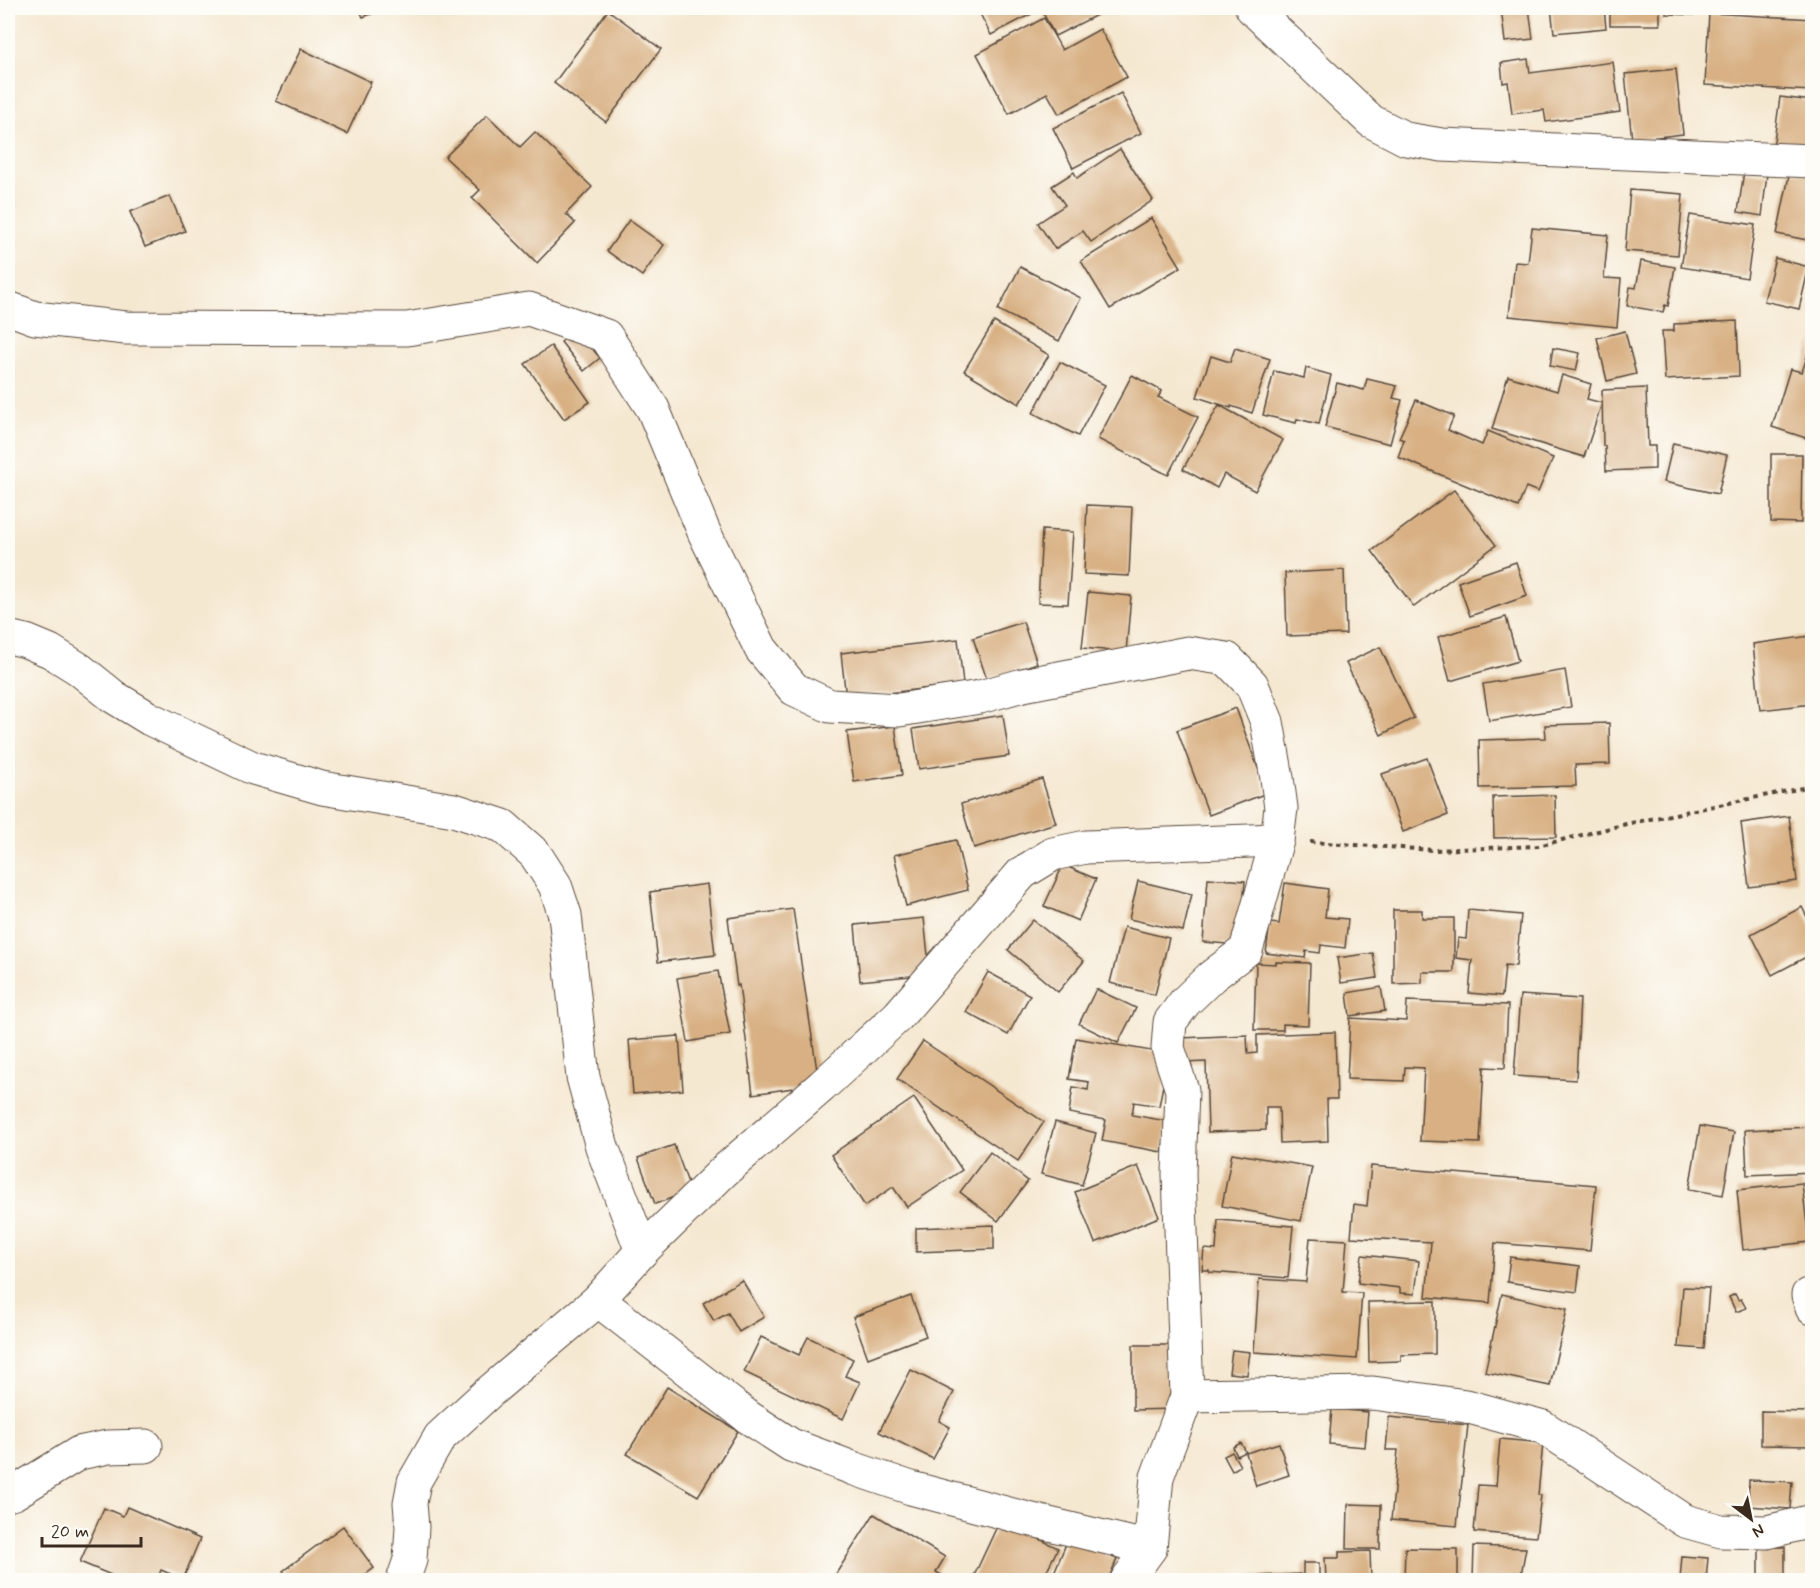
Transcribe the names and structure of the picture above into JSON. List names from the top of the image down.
{
  "scale_bar": "20 m",
  "north": "bottom right"
}
